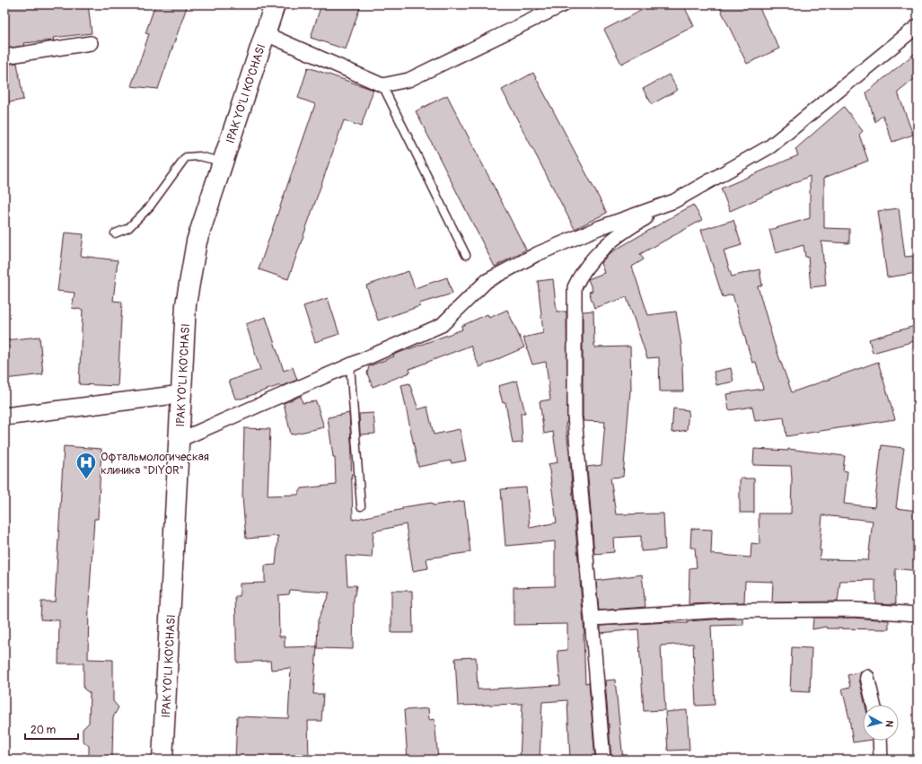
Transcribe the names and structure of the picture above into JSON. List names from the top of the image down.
{
  "streets": {
    "main road": ["IPAK YO'LI KO'CHASI"]
  },
  "places": {
    "hospital": ["Офтальмологическая клиника \"DIYOR\""]
  },
  "scale_bar": "20 m",
  "north": "right"
}
